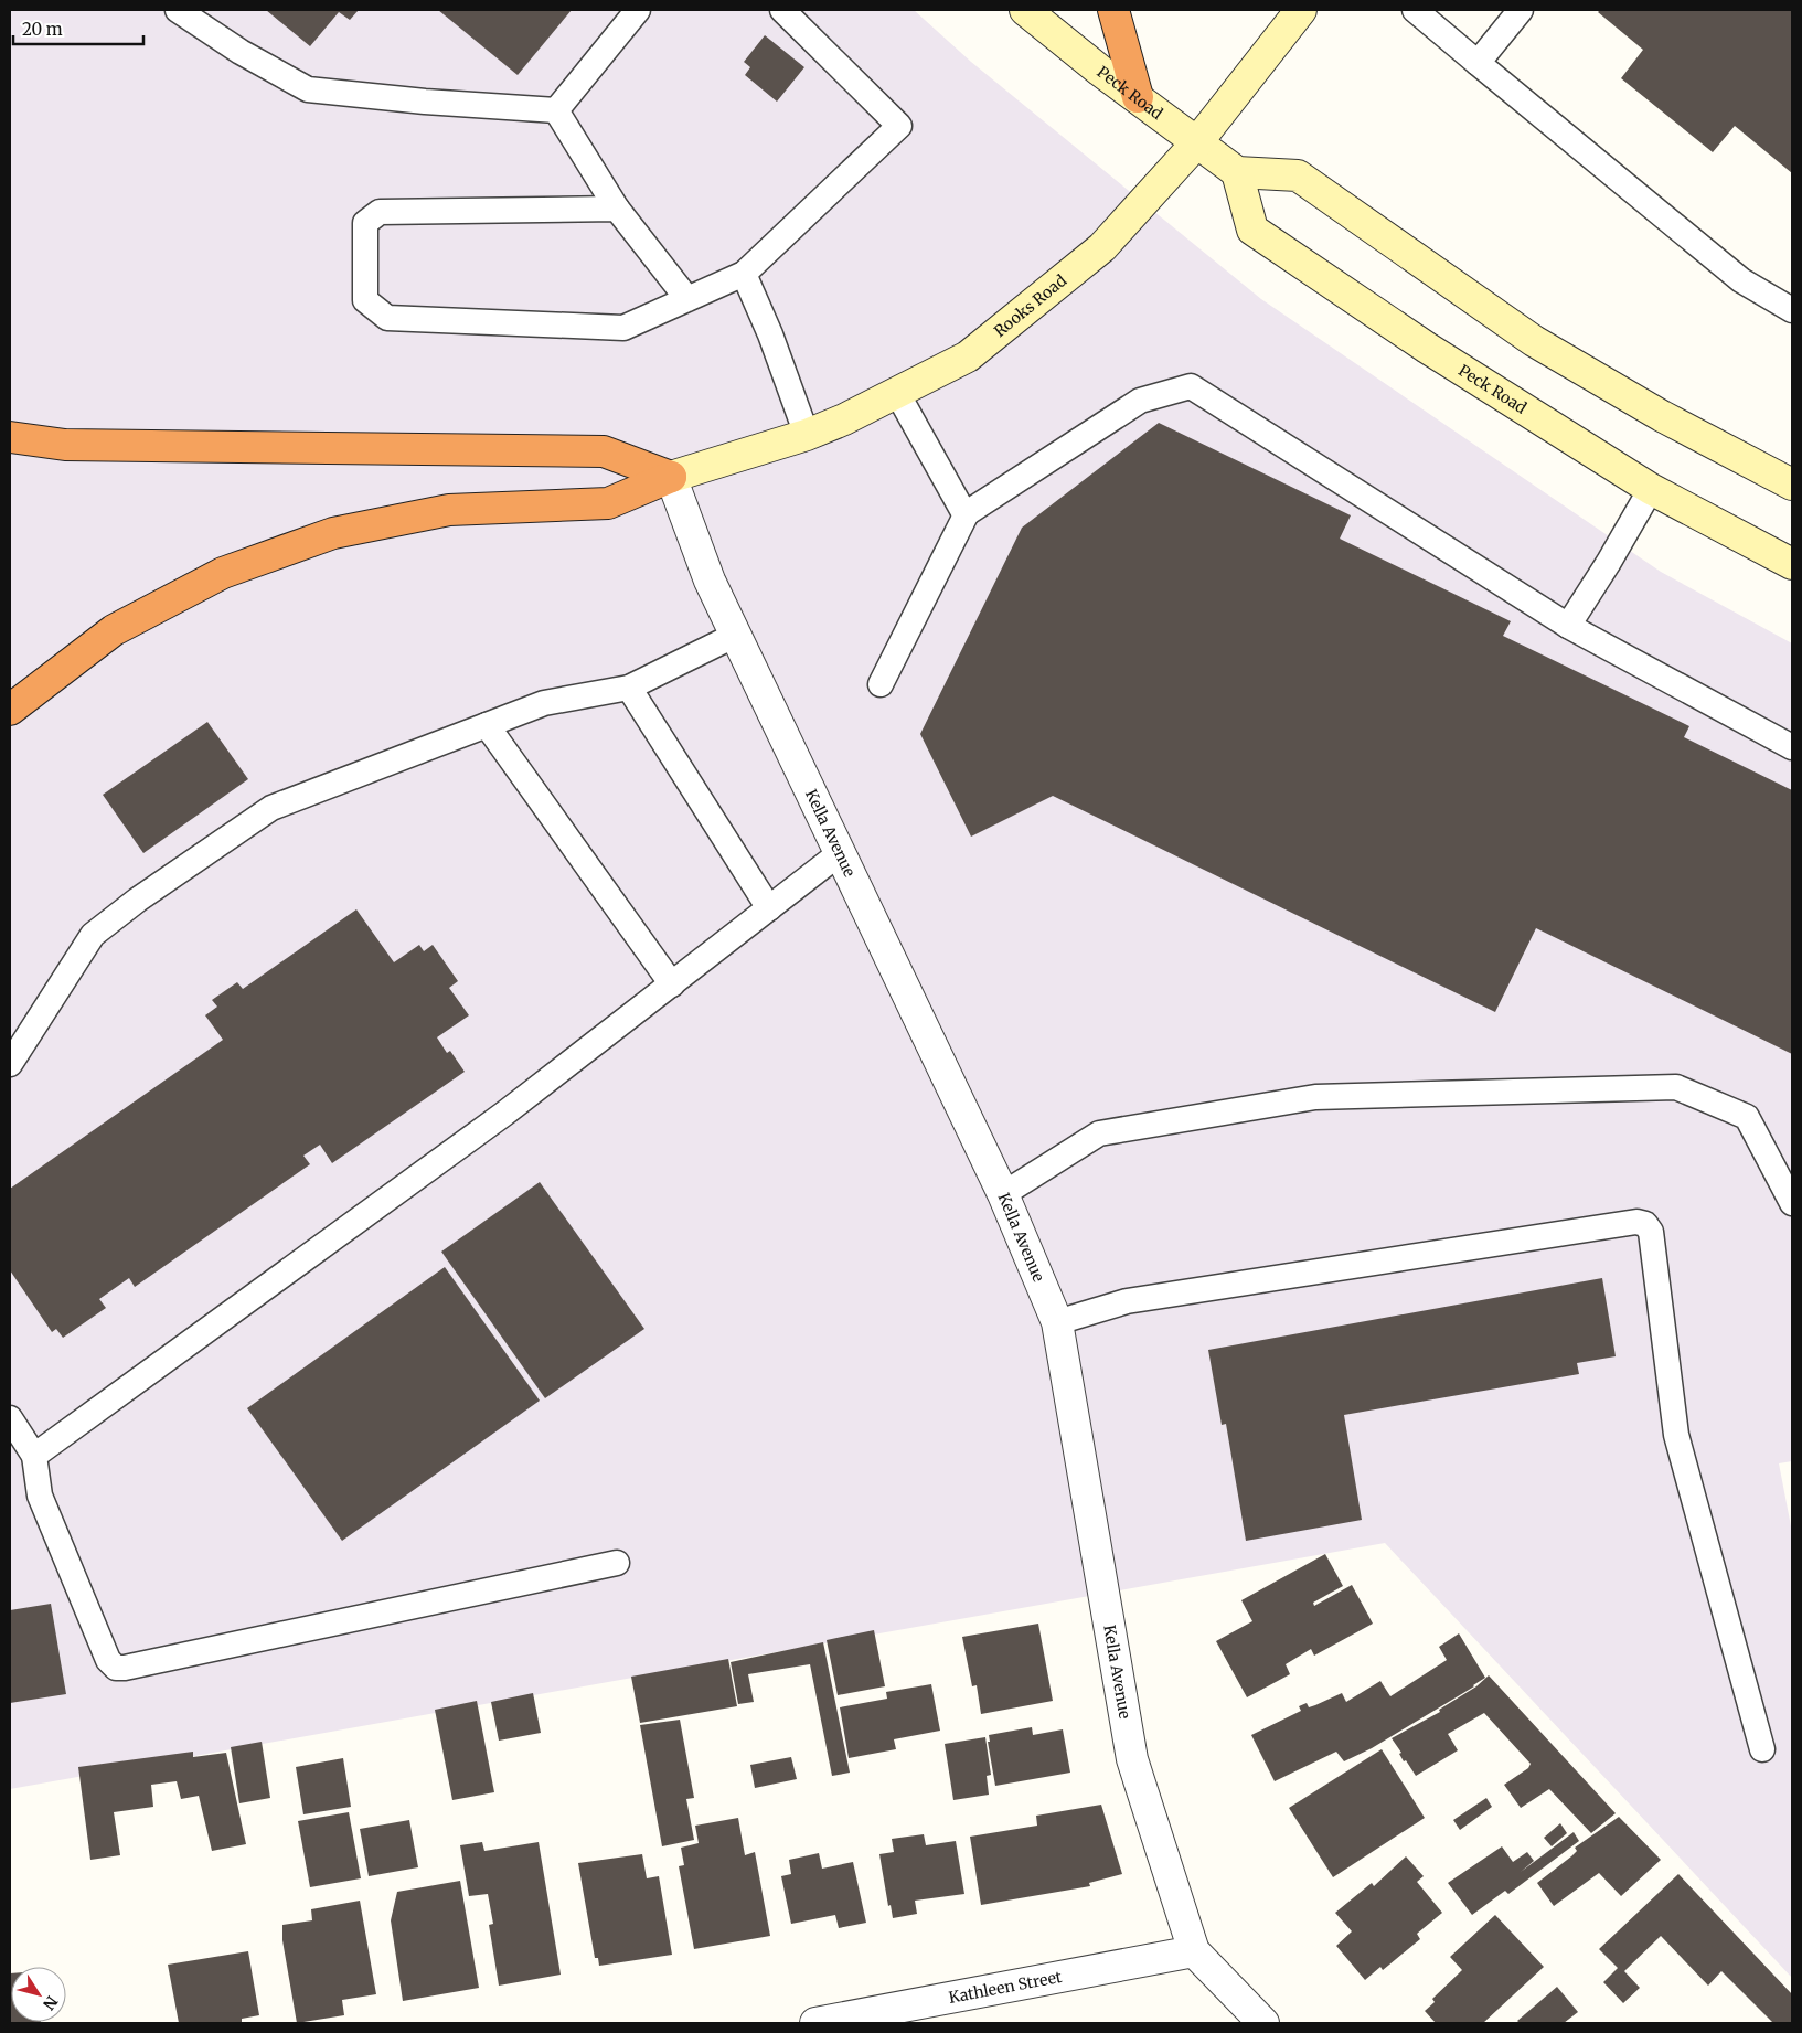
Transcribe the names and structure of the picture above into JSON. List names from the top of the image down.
{
  "streets": {
    "main road": ["Peck Road", "Rooks Road"],
    "street": ["Kella Avenue", "Kathleen Street"]
  },
  "crossings": [
    ["Peck Road", "Rooks Road"],
    ["Rooks Road", "Kella Avenue"],
    ["Kella Avenue", "Kathleen Street"]
  ],
  "scale_bar": "20 m",
  "north": "bottom right"
}
